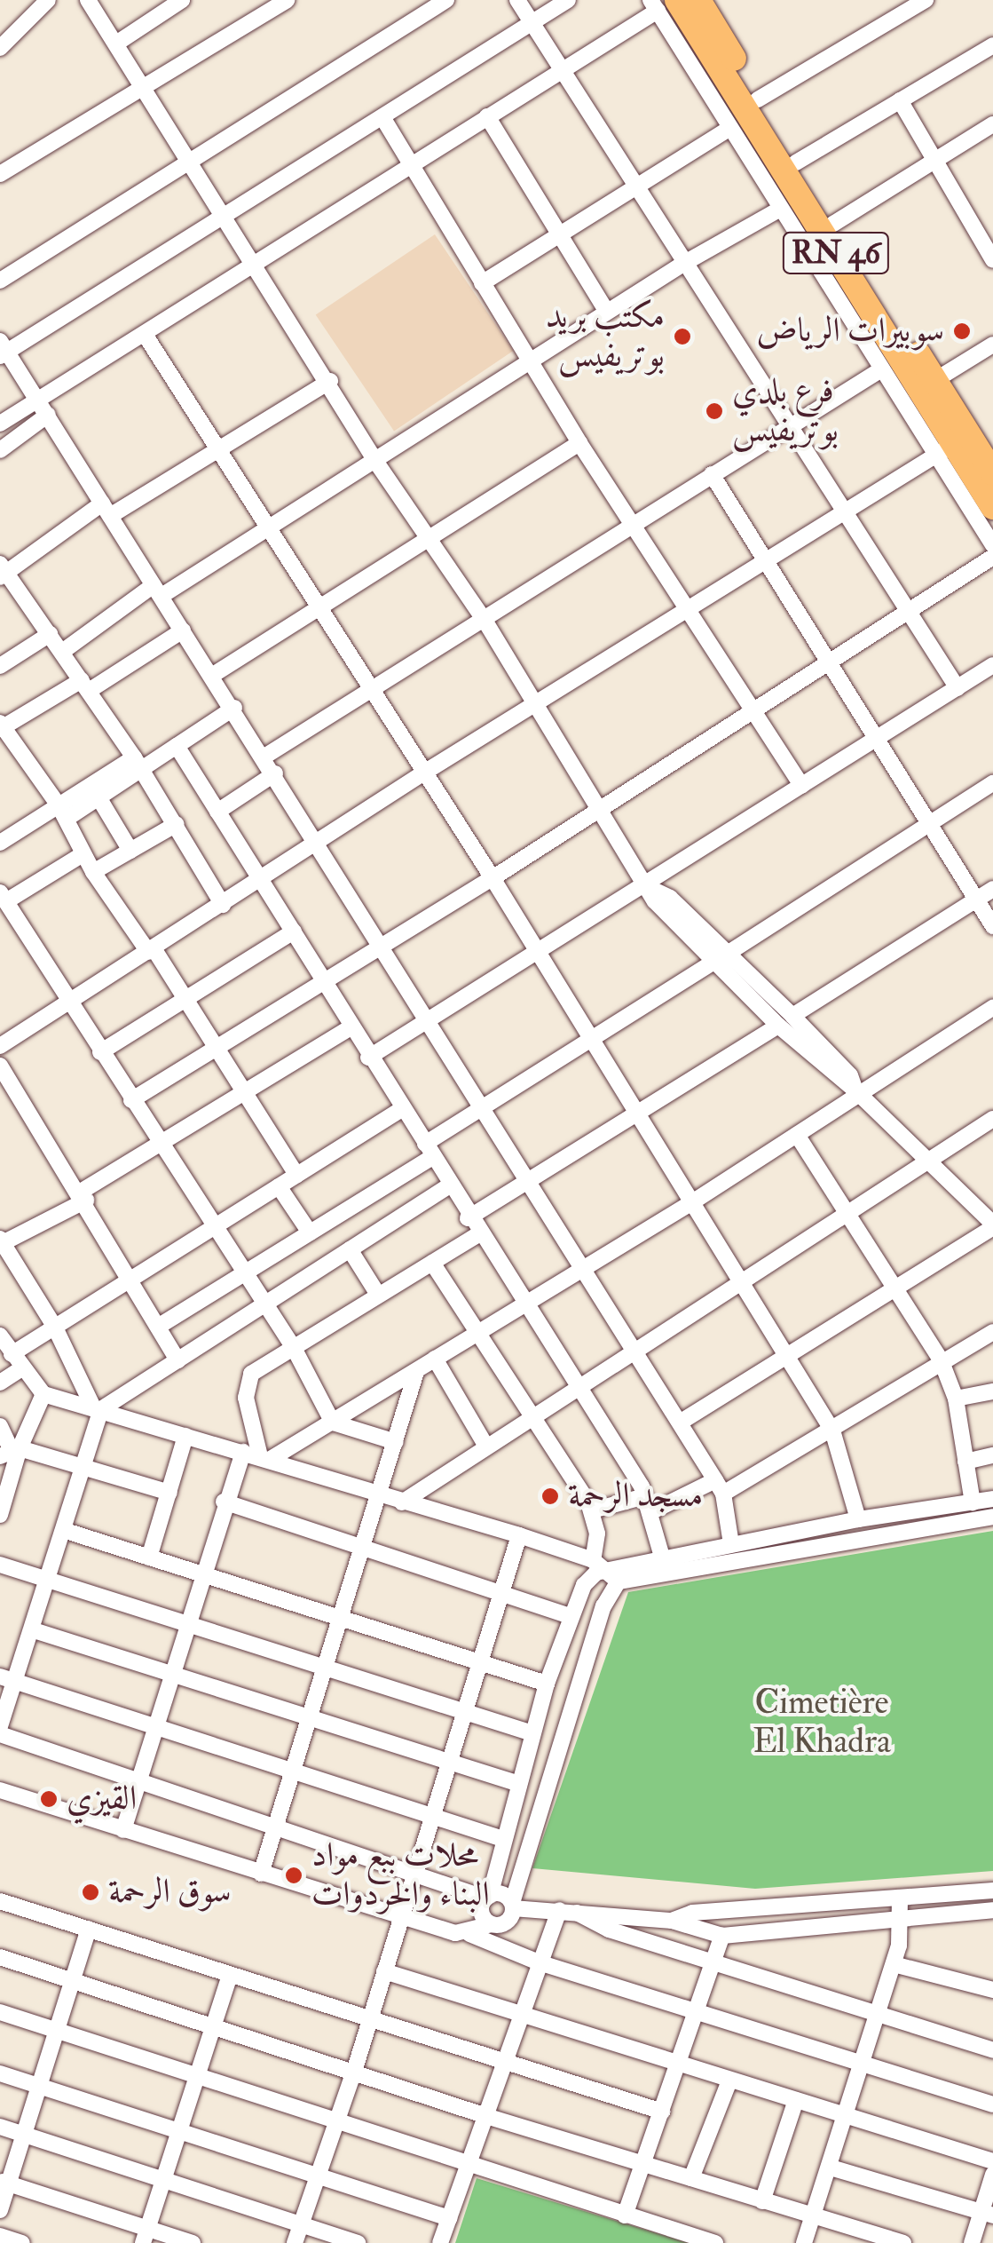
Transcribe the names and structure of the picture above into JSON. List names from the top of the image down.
{
  "streets": {
    "highway": ["RN 46"]
  },
  "parks": ["Cimetière El Khadra"],
  "places": [
    "سوبيرات الرياض",
    "مكتب بريد بوتريفيس",
    "فرع بلدي بوتريفيس",
    "مسجد الرحمة",
    "القيزي",
    "محلات ببع مواد البناء والخردوات",
    "سوق الرحمة"
  ]
}
